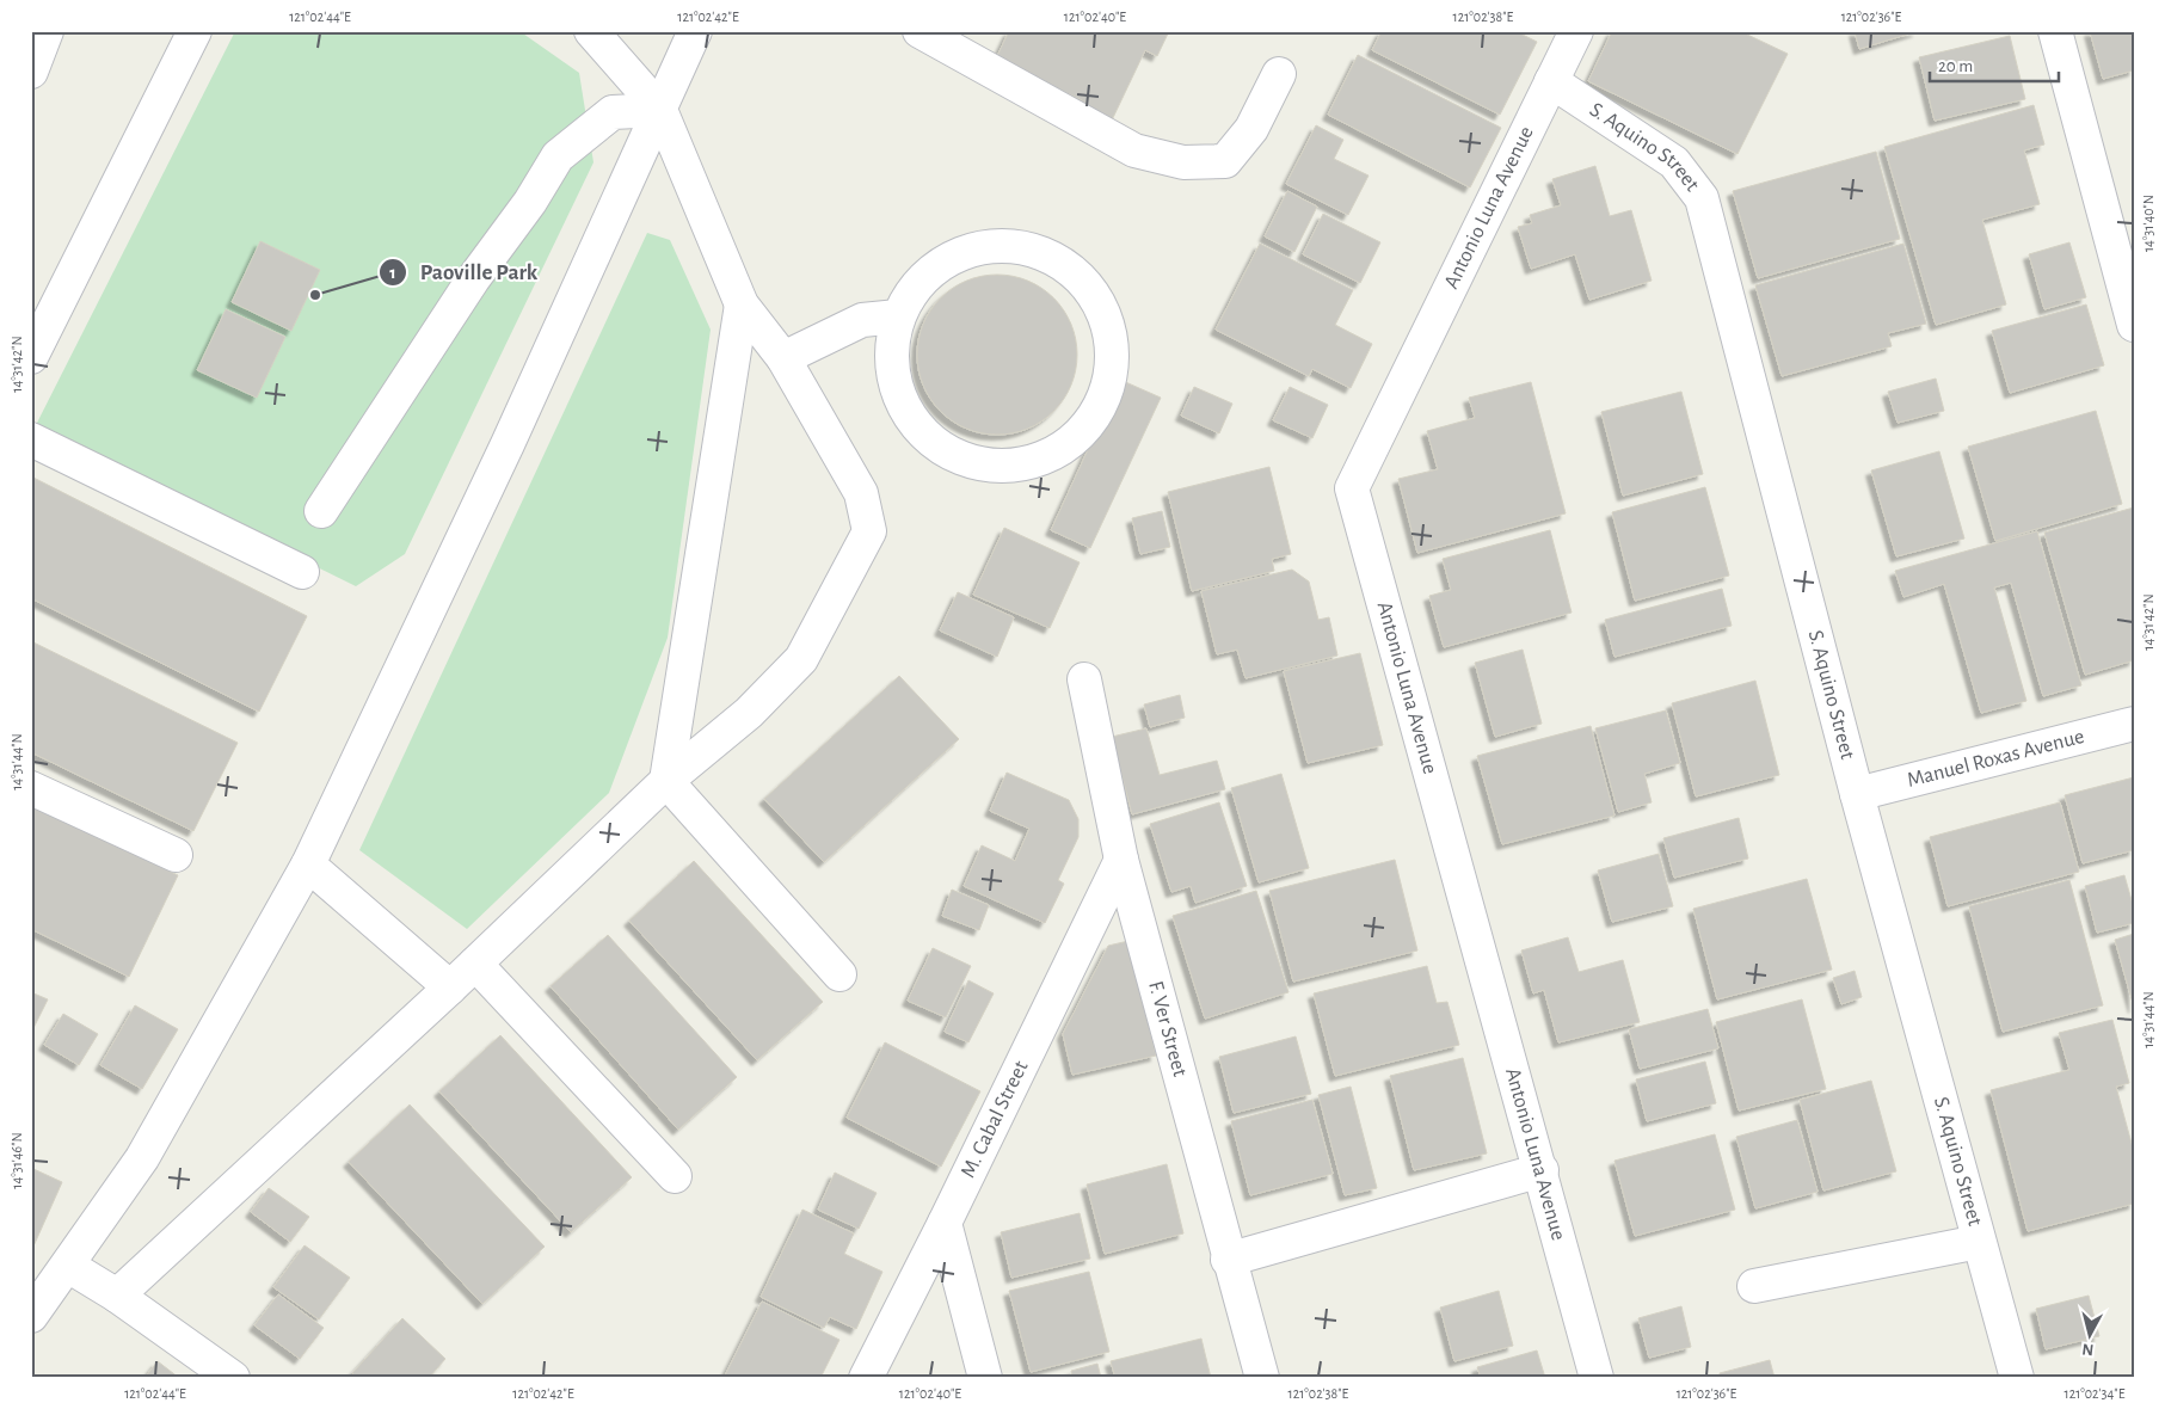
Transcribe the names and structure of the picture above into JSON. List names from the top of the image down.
{
  "streets": {
    "street": [
      "S. Aquino Street",
      "Antonio Luna Avenue",
      "Manuel Roxas Avenue",
      "F. Ver Street",
      "M. Cabal Street"
    ]
  },
  "crossings": [
    ["S. Aquino Street", "Antonio Luna Avenue"],
    ["S. Aquino Street", "Manuel Roxas Avenue"],
    ["F. Ver Street", "M. Cabal Street"]
  ],
  "places": ["Paoville Park"],
  "scale_bar": "20 m",
  "north": "bottom",
  "coordinates": [
    "121°02'44\"E",
    "121°02'42\"E",
    "121°02'40\"E",
    "121°02'38\"E",
    "121°02'36\"E",
    "14°31'40\"N",
    "14°31'42\"N",
    "14°31'44\"N",
    "14°31'46\"N",
    "121°02'34\"E"
  ]
}
